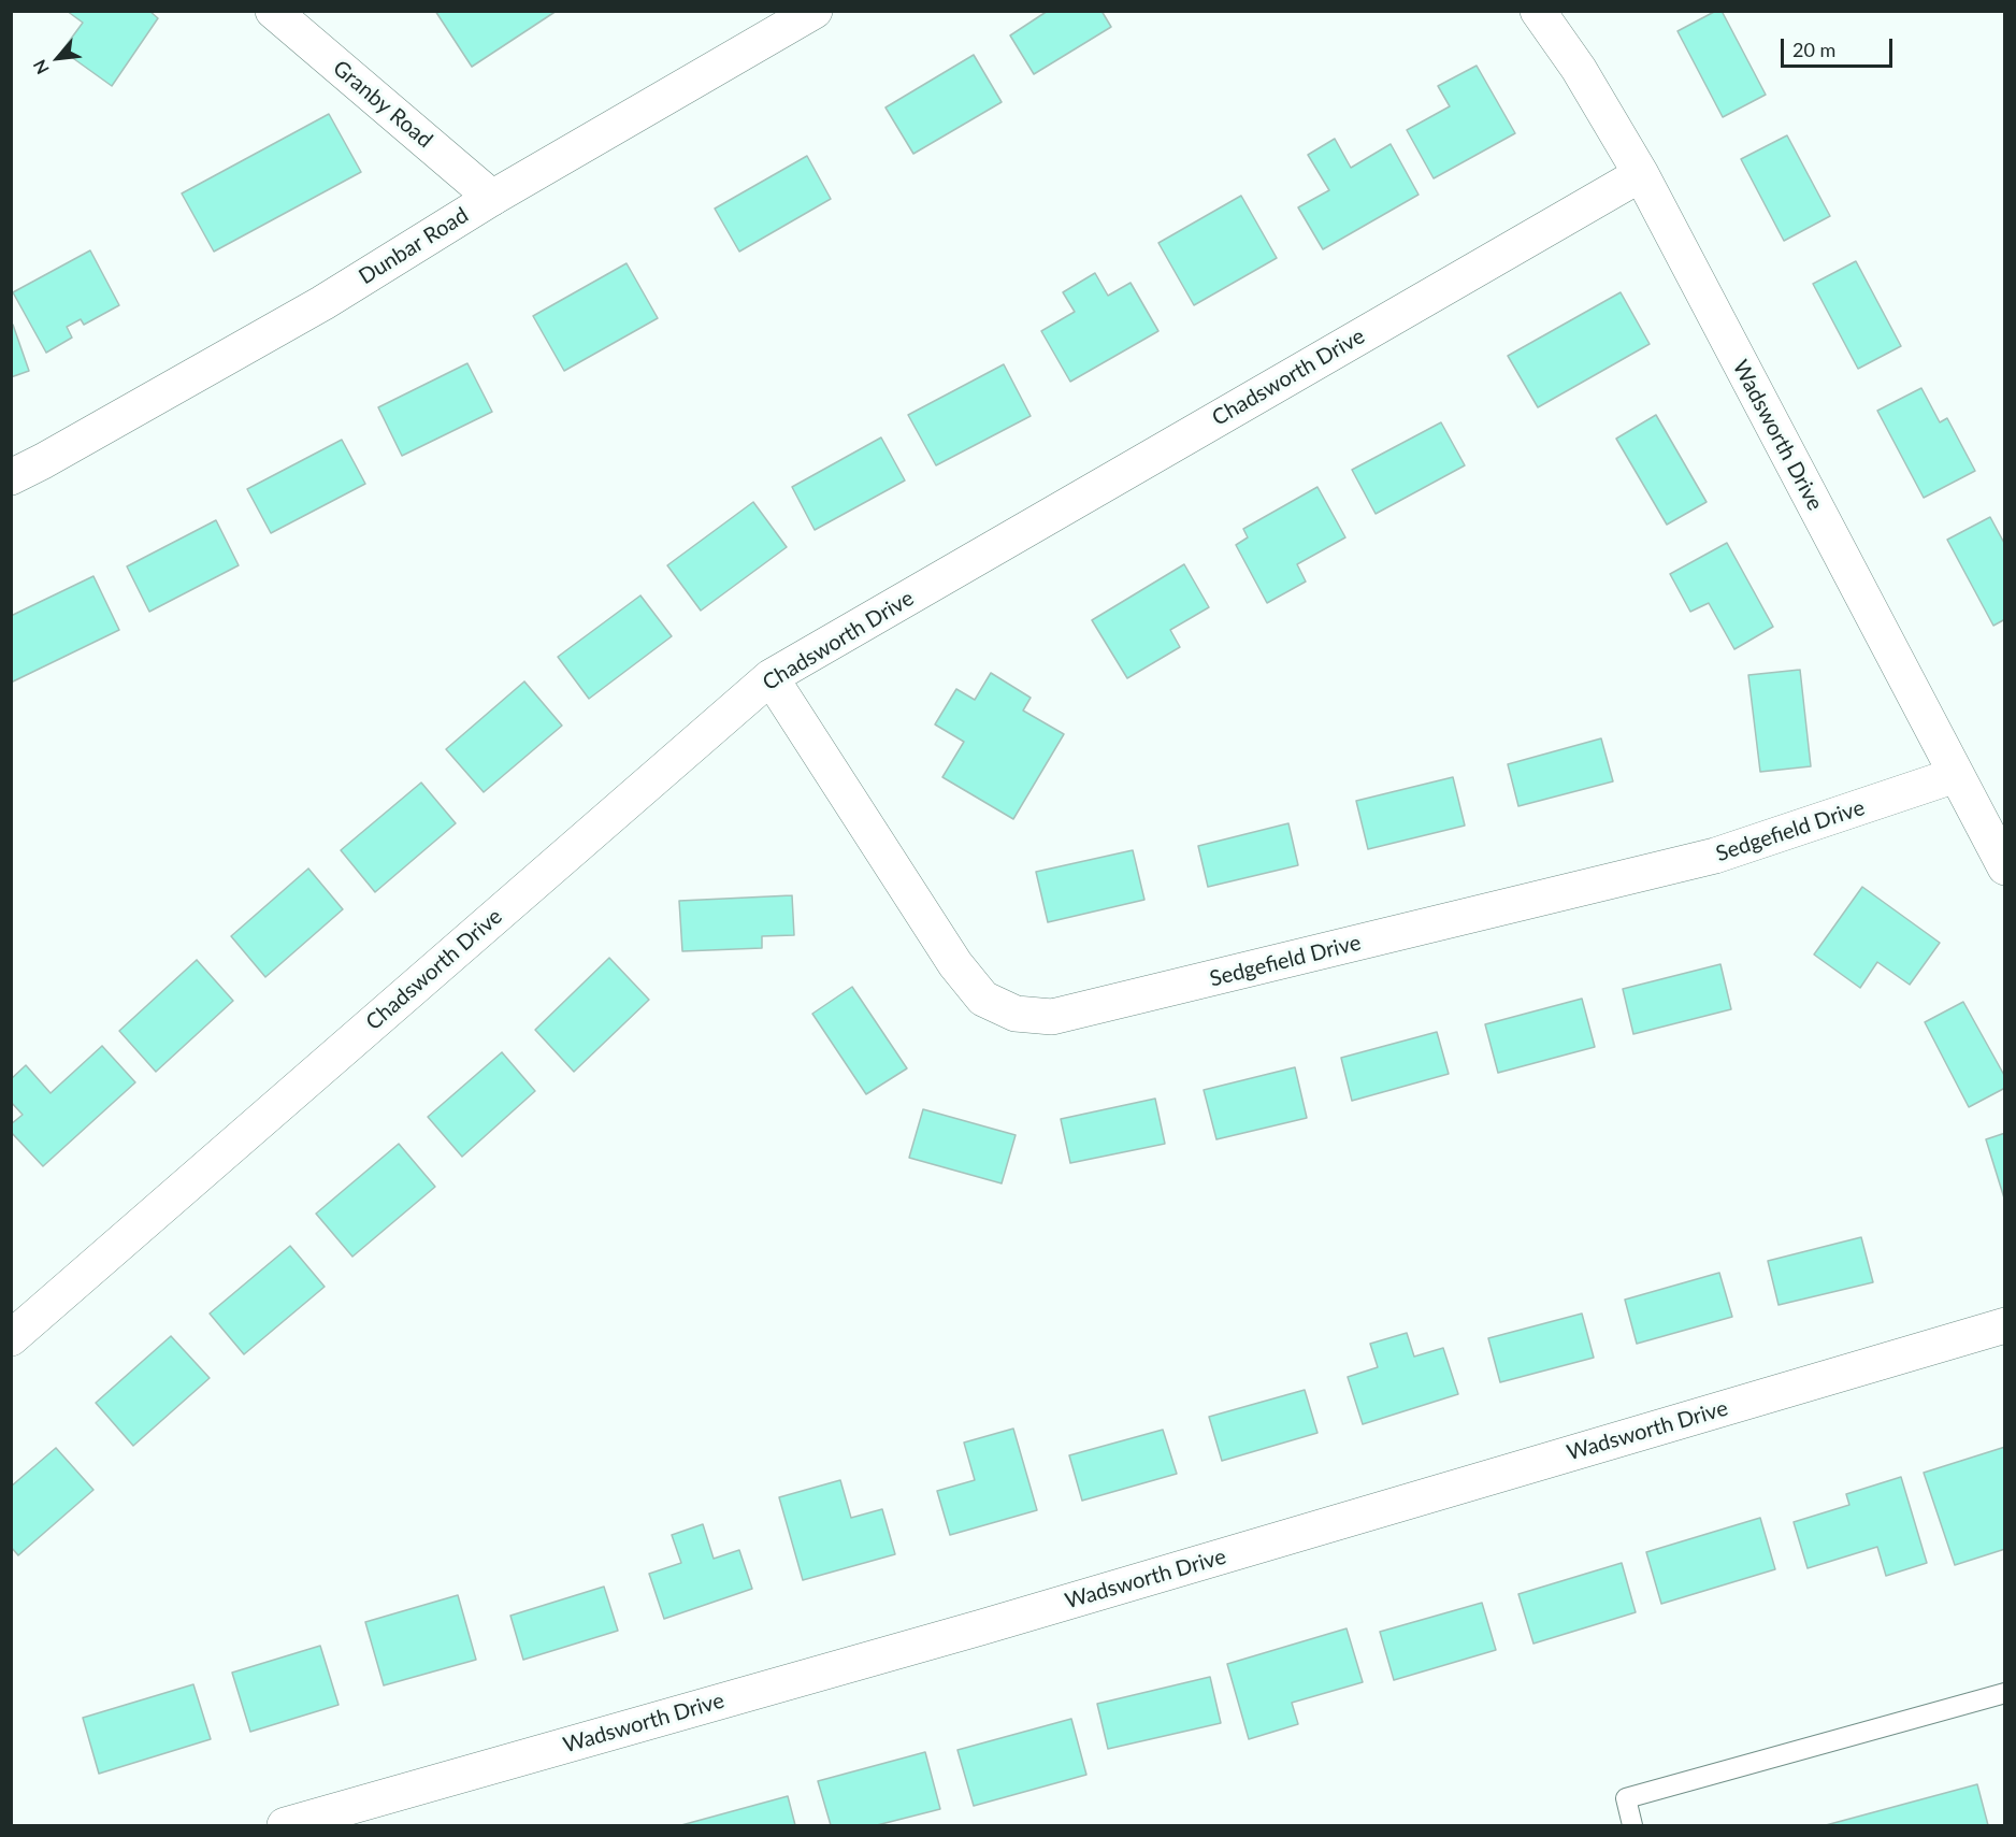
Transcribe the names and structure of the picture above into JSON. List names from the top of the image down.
{
  "streets": {
    "street": [
      "Granby Road",
      "Dunbar Road",
      "Chadsworth Drive",
      "Wadsworth Drive",
      "Sedgefield Drive"
    ]
  },
  "crossings": [
    ["Granby Road", "Dunbar Road"],
    ["Chadsworth Drive", "Wadsworth Drive"],
    ["Chadsworth Drive", "Sedgefield Drive"],
    ["Wadsworth Drive", "Sedgefield Drive"]
  ],
  "scale_bar": "20 m",
  "north": "bottom left"
}
